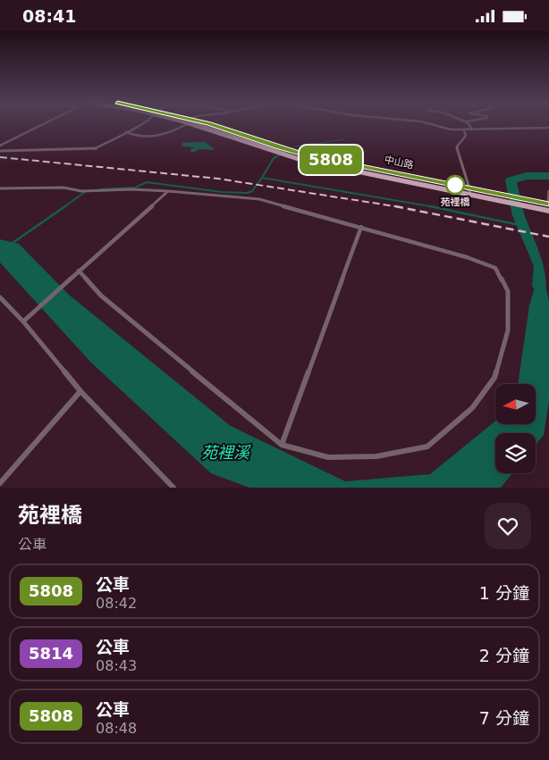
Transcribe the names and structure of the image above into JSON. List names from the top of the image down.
{
  "streets": {
    "main road": ["中山路"]
  },
  "water": ["苑裡溪"],
  "places": ["苑裡橋"],
  "lines": ["bus line 5808"],
  "north": "left",
  "page": {
    "status": "08:41",
    "on_map": "5808",
    "heading": ["苑裡橋", "公車"],
    "list": [
      {
        "mark": "5808",
        "name": "公車",
        "note": "08:42",
        "value": "1 分鐘"
      },
      {
        "mark": "5814",
        "name": "公車",
        "note": "08:43",
        "value": "2 分鐘"
      },
      {
        "mark": "5808",
        "name": "公車",
        "note": "08:48",
        "value": "7 分鐘"
      }
    ]
  }
}
